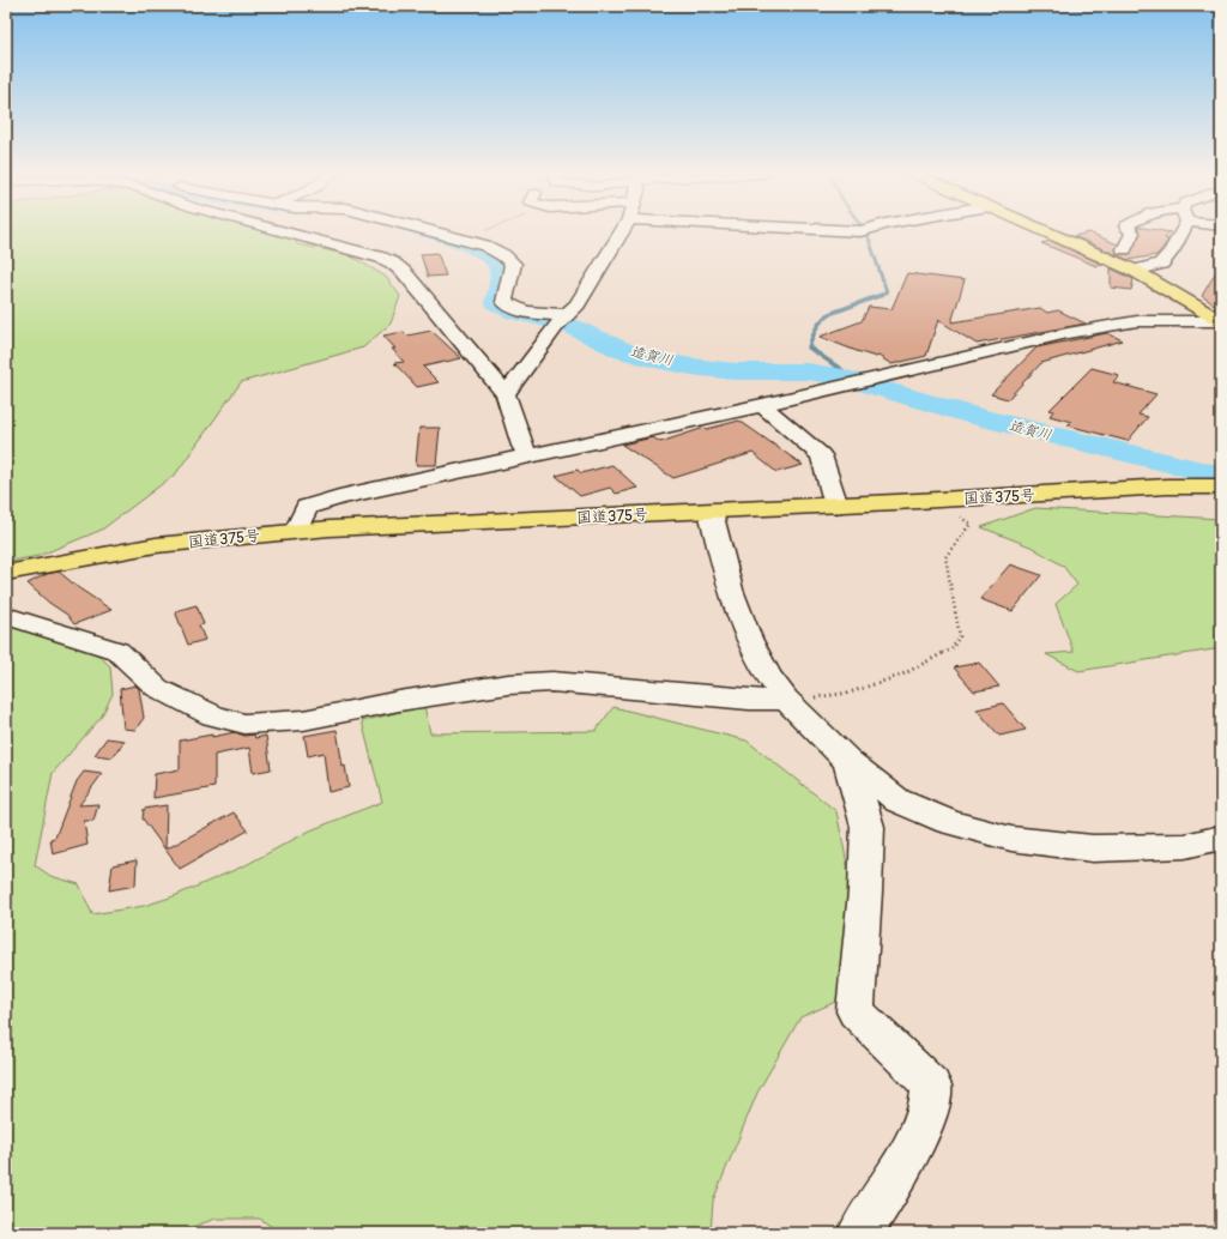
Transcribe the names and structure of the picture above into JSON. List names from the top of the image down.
{
  "streets": {
    "main road": ["国道375号"]
  },
  "water": ["造賀川"]
}
